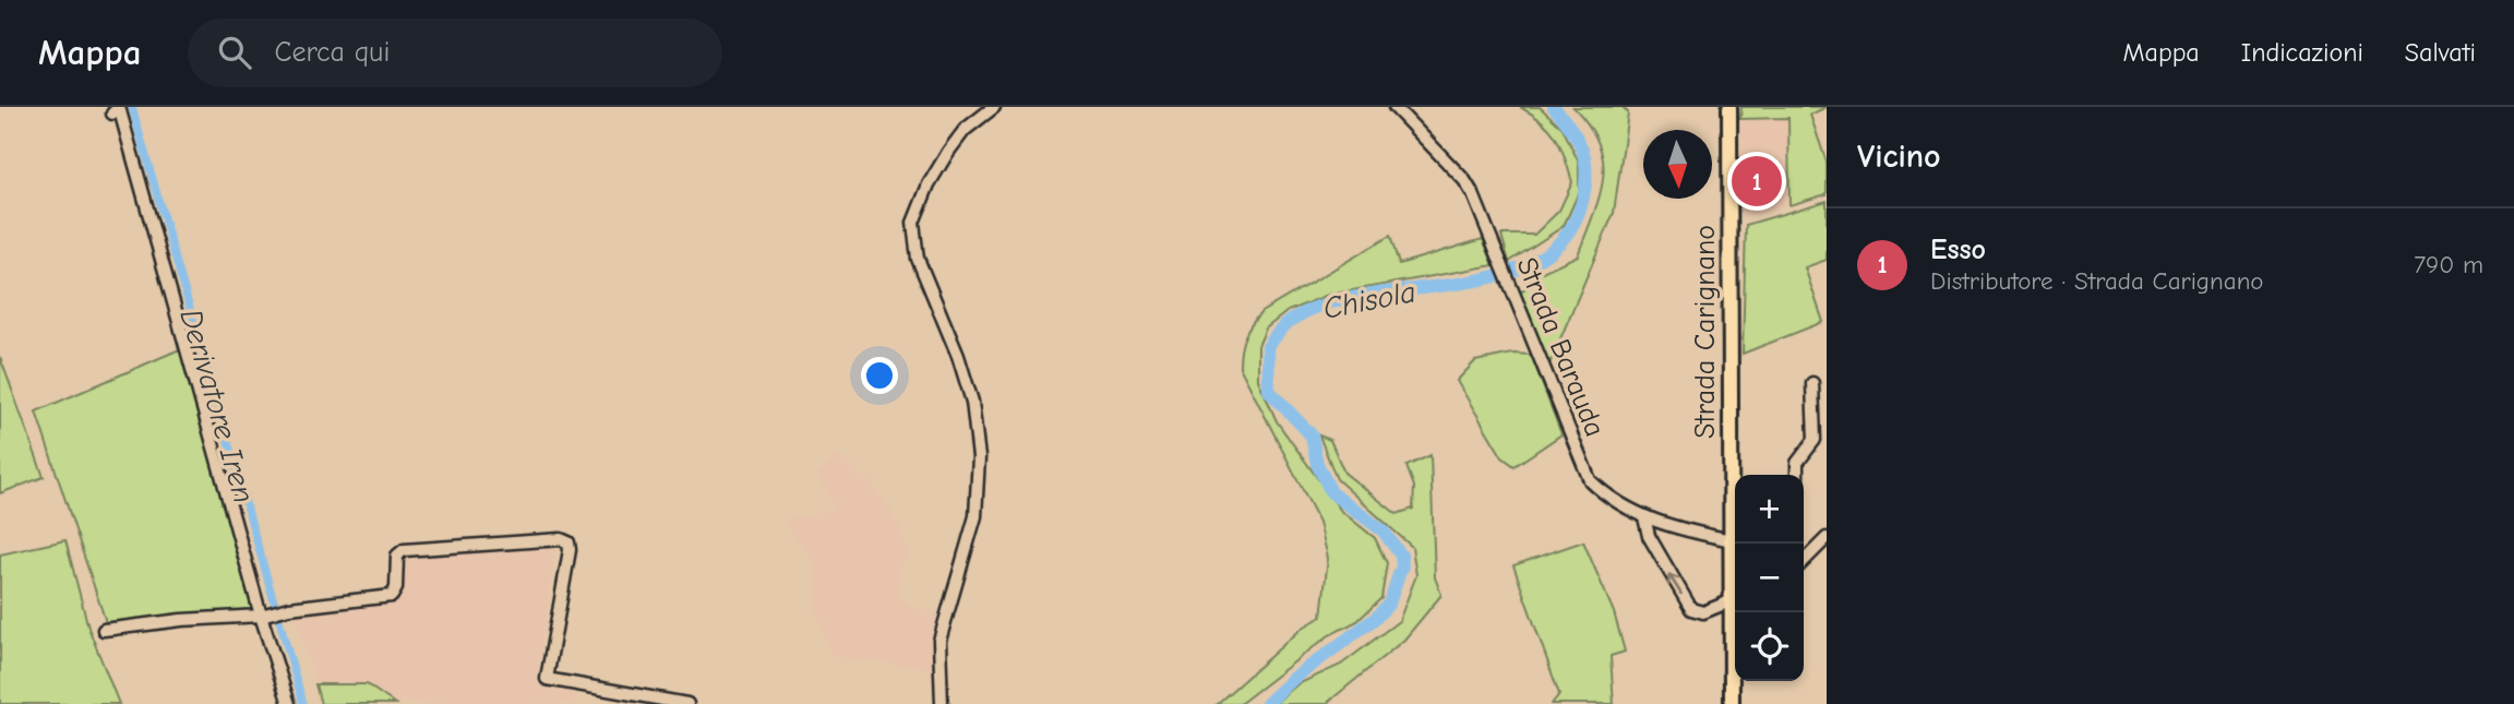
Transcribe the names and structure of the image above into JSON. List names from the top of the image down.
{
  "streets": {
    "main road": ["Strada Carignano"],
    "street": ["Strada Barauda"]
  },
  "crossings": [
    ["Strada Carignano", "Strada Barauda"]
  ],
  "water": ["Chisola", "Derivatore Iren"],
  "north": "bottom",
  "page": {
    "header": "Mappa",
    "search": "Cerca qui",
    "nav": ["Mappa", "Indicazioni", "Salvati"],
    "heading": "Vicino",
    "pins": "1",
    "list": [
      {
        "mark": "1",
        "name": "Esso",
        "note": "Distributore · Strada Carignano",
        "value": "790 m"
      }
    ],
    "map_buttons": ["+", "−"]
  }
}
